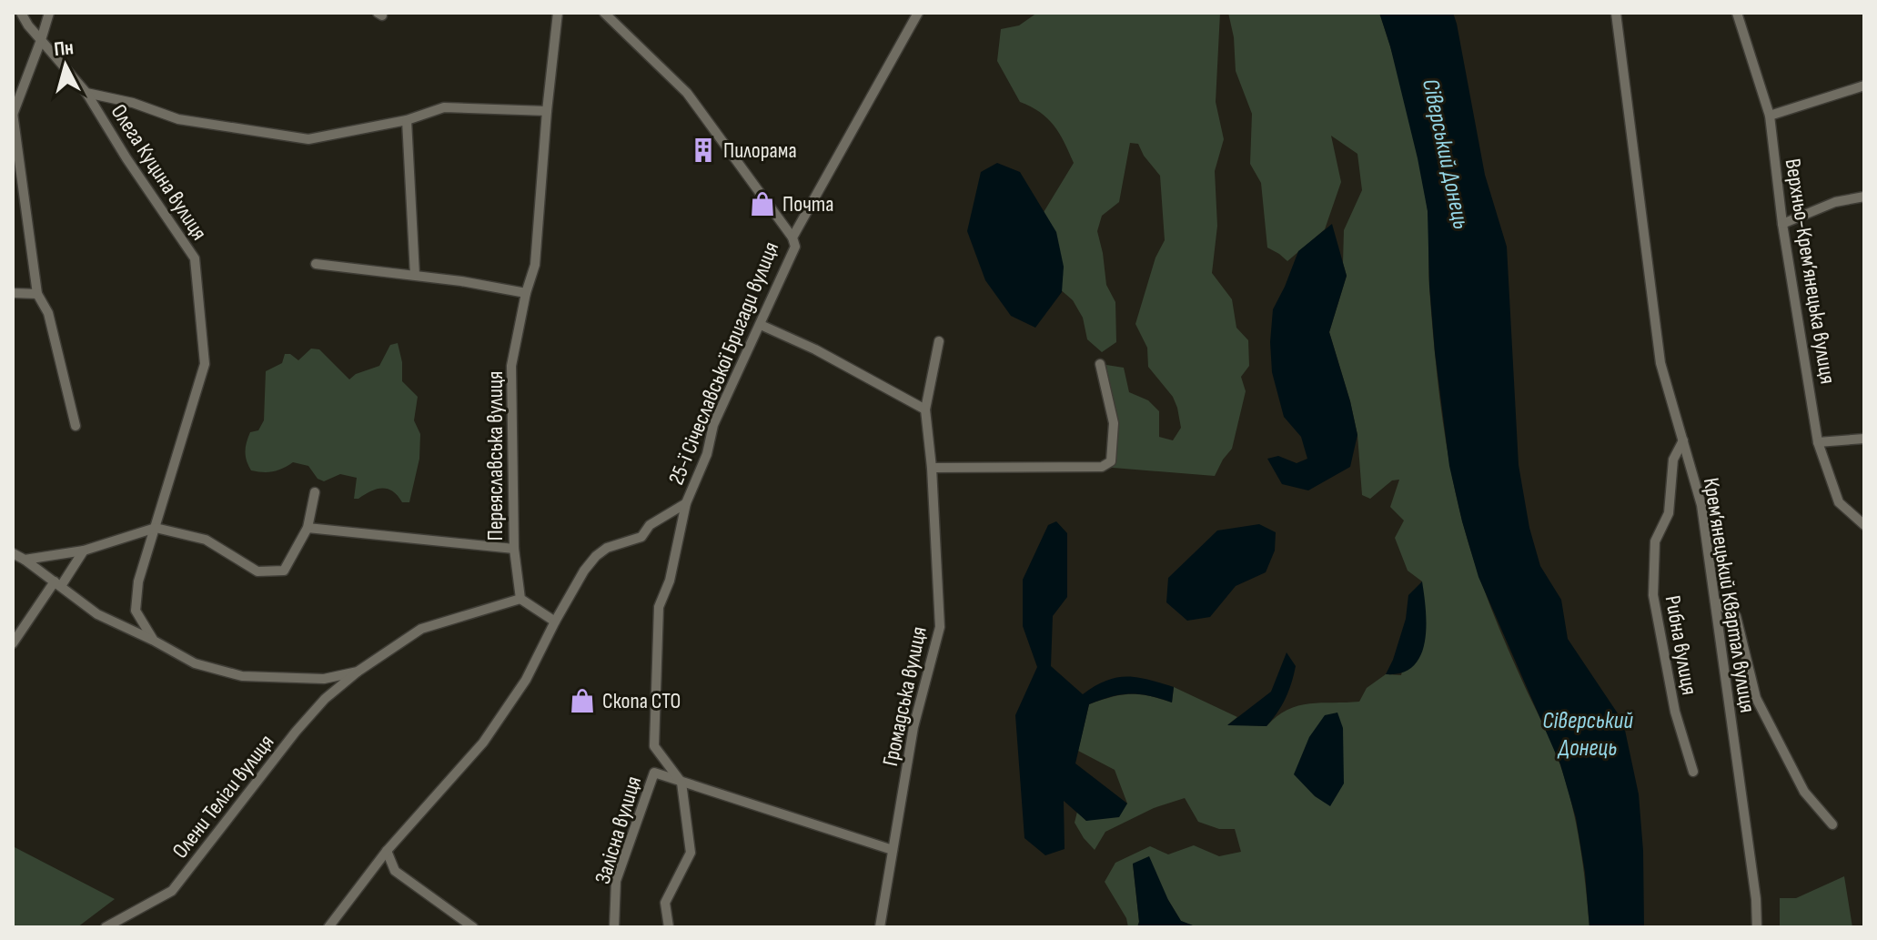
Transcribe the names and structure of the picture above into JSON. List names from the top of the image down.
{
  "streets": {
    "street": [
      "Олега Куцина вулиця",
      "Верхньо-Крем’янецька вулиця",
      "25-ї Січеславської Бригади вулиця",
      "Переяславська вулиця",
      "Крем’янецький Квартал вулиця",
      "Рибна вулиця",
      "Громадська вулиця",
      "Олени Теліги вулиця",
      "Залісна вулиця"
    ]
  },
  "crossings": [
    ["Олега Куцина вулиця", "Олени Теліги вулиця"],
    ["25-ї Січеславської Бригади вулиця", "Залісна вулиця"],
    ["Переяславська вулиця", "Олени Теліги вулиця"],
    ["Крем’янецький Квартал вулиця", "Рибна вулиця"]
  ],
  "water": ["Сіверський Донець"],
  "places": {
    "building": ["Пилорама"],
    "shop": ["Почта", "Скопа СТО"]
  },
  "north": "top"
}
